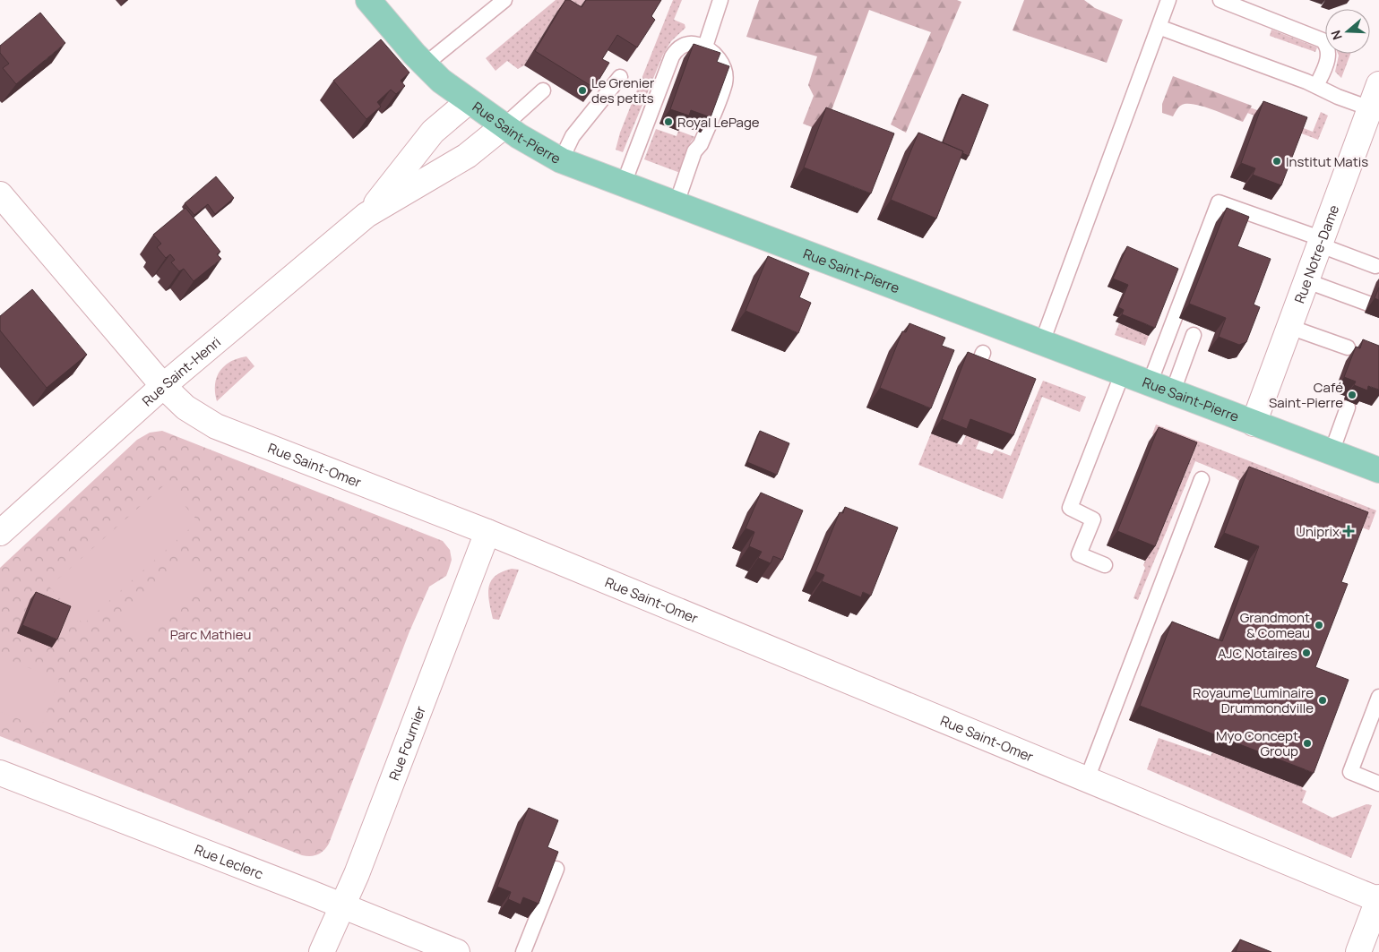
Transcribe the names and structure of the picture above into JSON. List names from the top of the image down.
{
  "streets": {
    "main road": ["Rue Saint-Pierre"],
    "street": [
      "Rue Notre-Dame",
      "Rue Saint-Henri",
      "Rue Saint-Omer",
      "Rue Fournier",
      "Rue Leclerc"
    ]
  },
  "crossings": [
    ["Rue Saint-Pierre", "Rue Notre-Dame"],
    ["Rue Saint-Pierre", "Rue Saint-Henri"],
    ["Rue Saint-Henri", "Rue Saint-Omer"],
    ["Rue Saint-Omer", "Rue Fournier"],
    ["Rue Fournier", "Rue Leclerc"]
  ],
  "parks": ["Parc Mathieu"],
  "places": {
    "other": [
      "Le Grenier des petits",
      "Royal LePage",
      "Institut Matis",
      "Café Saint-Pierre",
      "Grandmont & Comeau",
      "AJC Notaires",
      "Royaume Luminaire Drummondville",
      "Myo Concept Group"
    ],
    "health": ["Uniprix"]
  },
  "north": "left"
}
